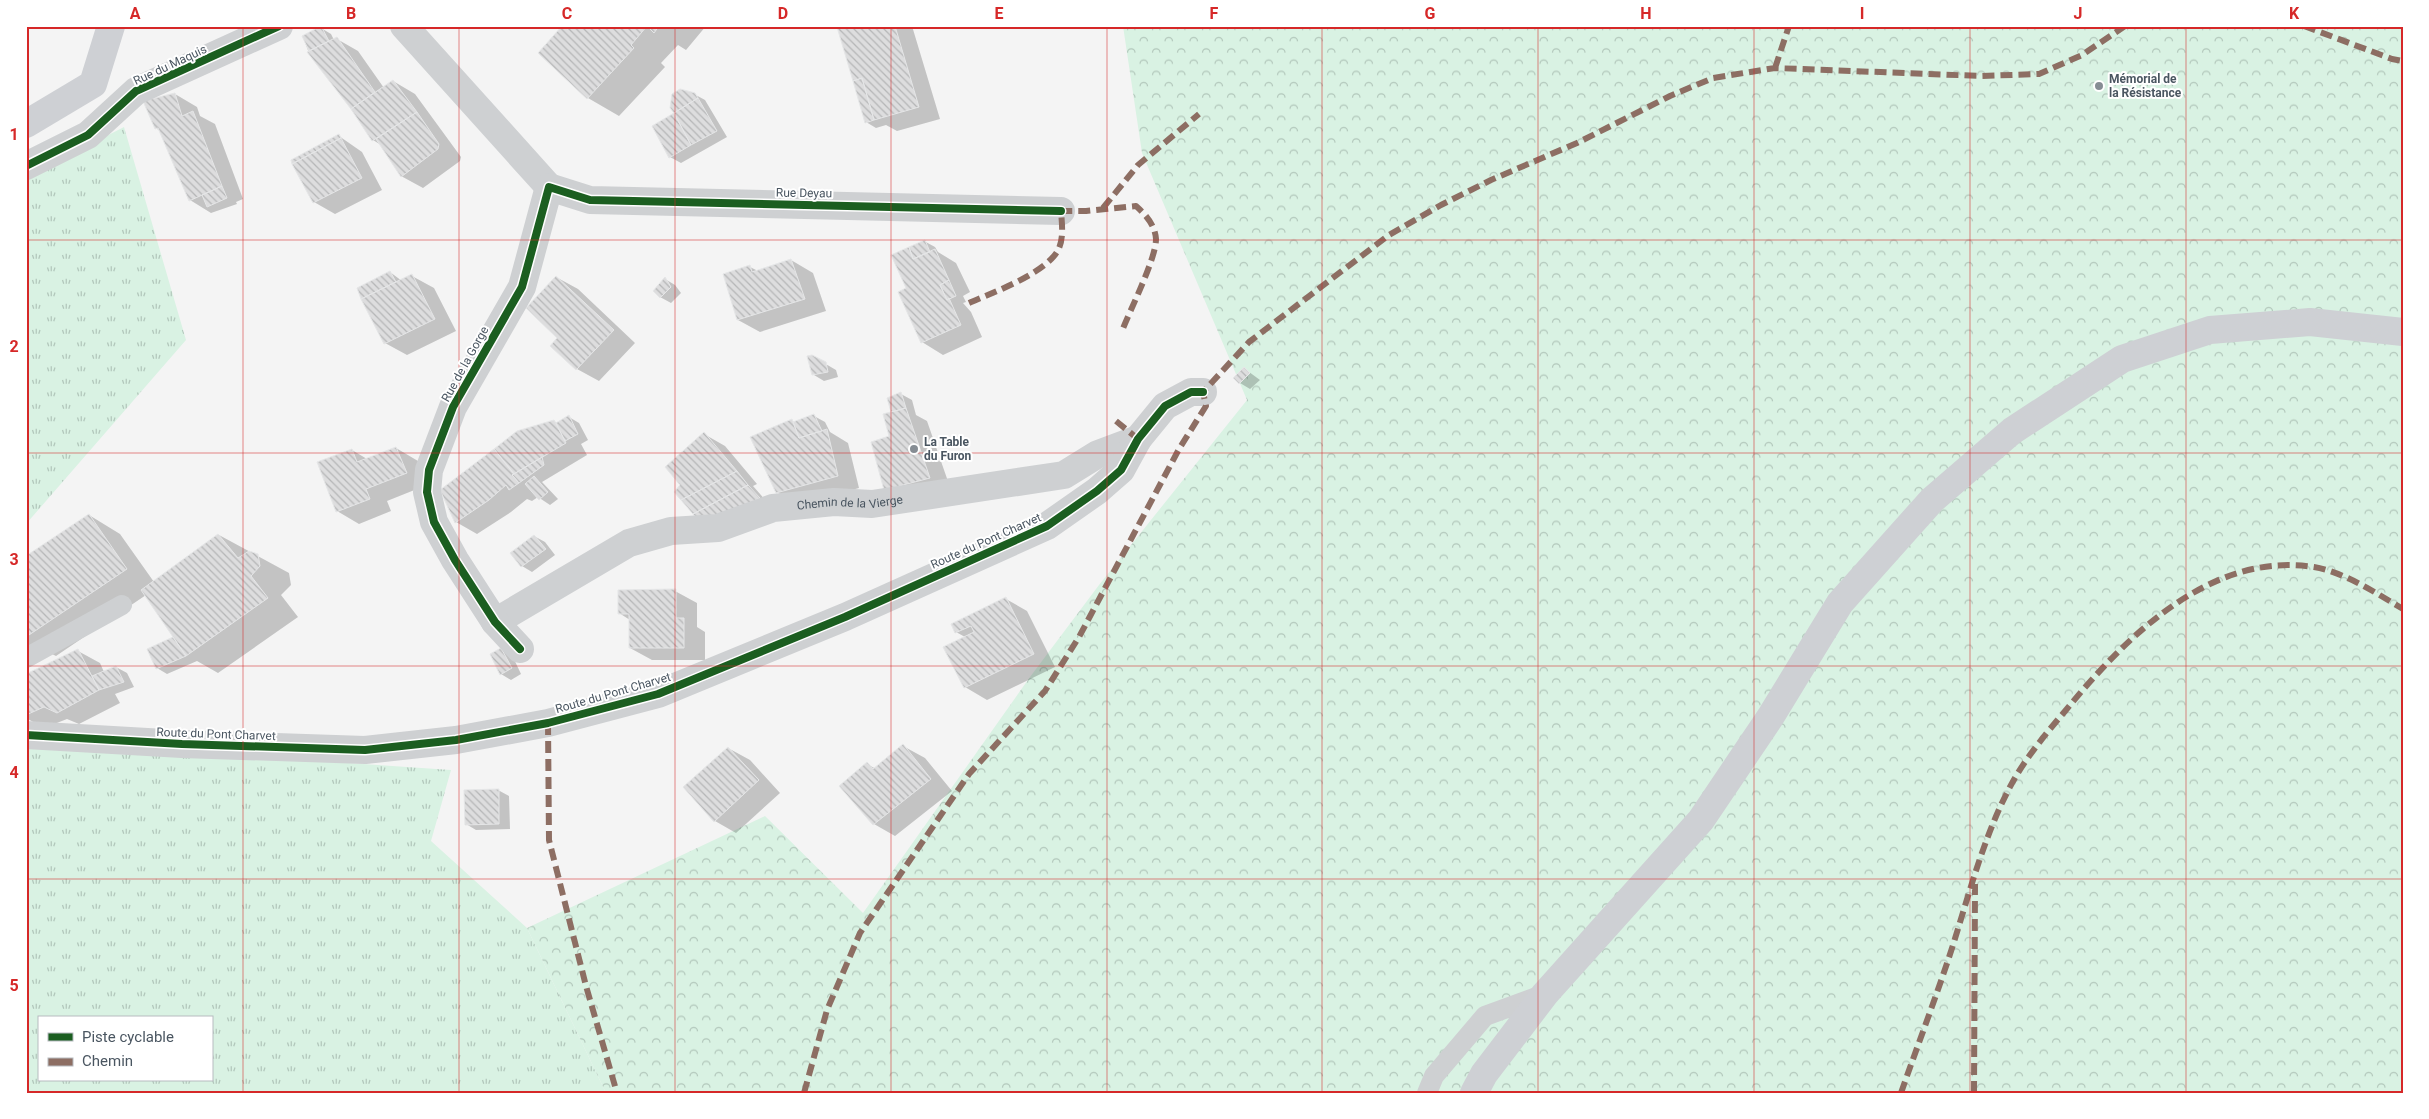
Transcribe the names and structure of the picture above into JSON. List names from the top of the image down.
{
  "streets": {
    "street": [
      "Rue du Maquis",
      "Rue Deyau",
      "Rue de la Gorge",
      "Chemin de la Vierge",
      "Route du Pont Charvet"
    ]
  },
  "crossings": [
    ["Rue Deyau", "Rue de la Gorge"],
    ["Rue de la Gorge", "Chemin de la Vierge"],
    ["Chemin de la Vierge", "Route du Pont Charvet"]
  ],
  "places": ["Mémorial de la Résistance", "La Table du Furon"],
  "legend": ["Piste cyclable", "Chemin"],
  "grid": {
    "columns": [
      "A",
      "B",
      "C",
      "D",
      "E",
      "F",
      "G",
      "H",
      "I",
      "J",
      "K"
    ],
    "rows": [
      "1",
      "2",
      "3",
      "4",
      "5"
    ]
  }
}
